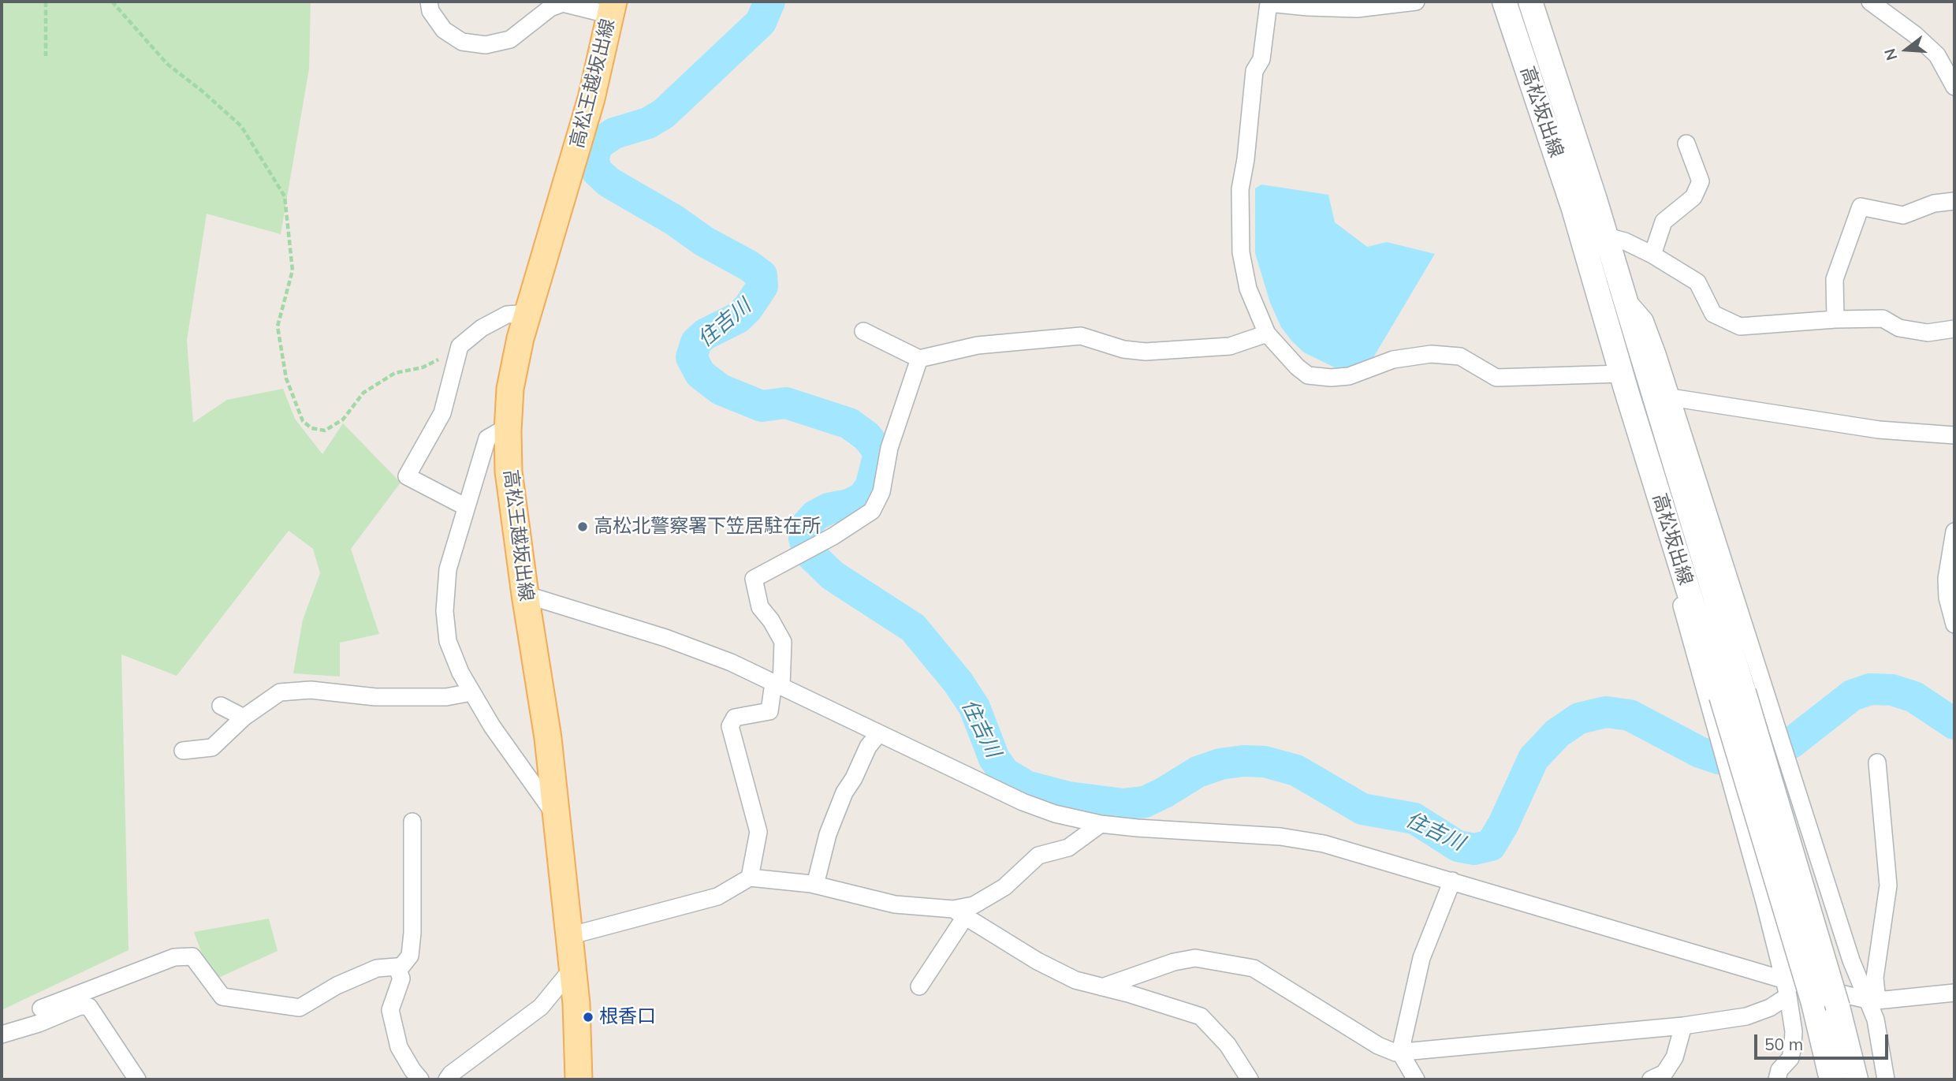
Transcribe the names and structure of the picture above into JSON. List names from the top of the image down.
{
  "streets": {
    "main road": ["高松王越坂出線", "高松坂出線"]
  },
  "water": ["住吉川"],
  "places": ["高松北警察署下笠居駐在所", "根香口"],
  "scale_bar": "50 m",
  "north": "left"
}
